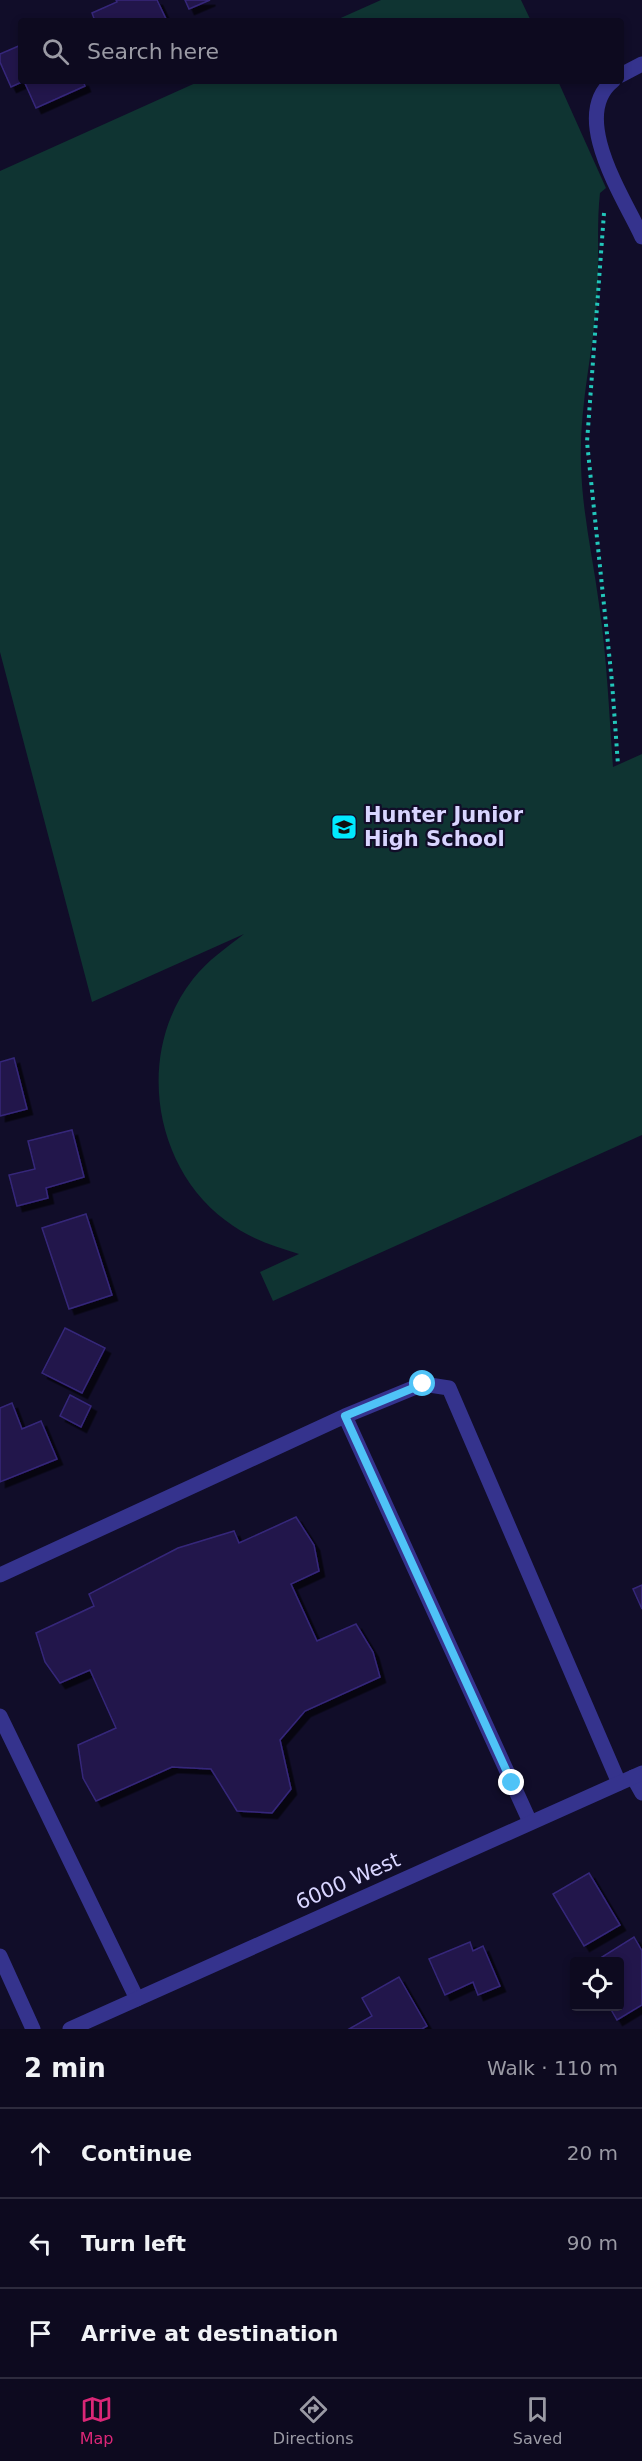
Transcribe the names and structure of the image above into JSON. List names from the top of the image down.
{
  "streets": {
    "street": ["6000 West"]
  },
  "places": {
    "school or university": ["Hunter Junior High School"]
  },
  "page": {
    "search": "Search here",
    "heading": ["2 min", "Walk · 110 m"],
    "list": [
      ["Continue", "20 m"],
      ["Turn left", "90 m"],
      "Arrive at destination"
    ],
    "nav": ["Map", "Directions", "Saved"]
  }
}
